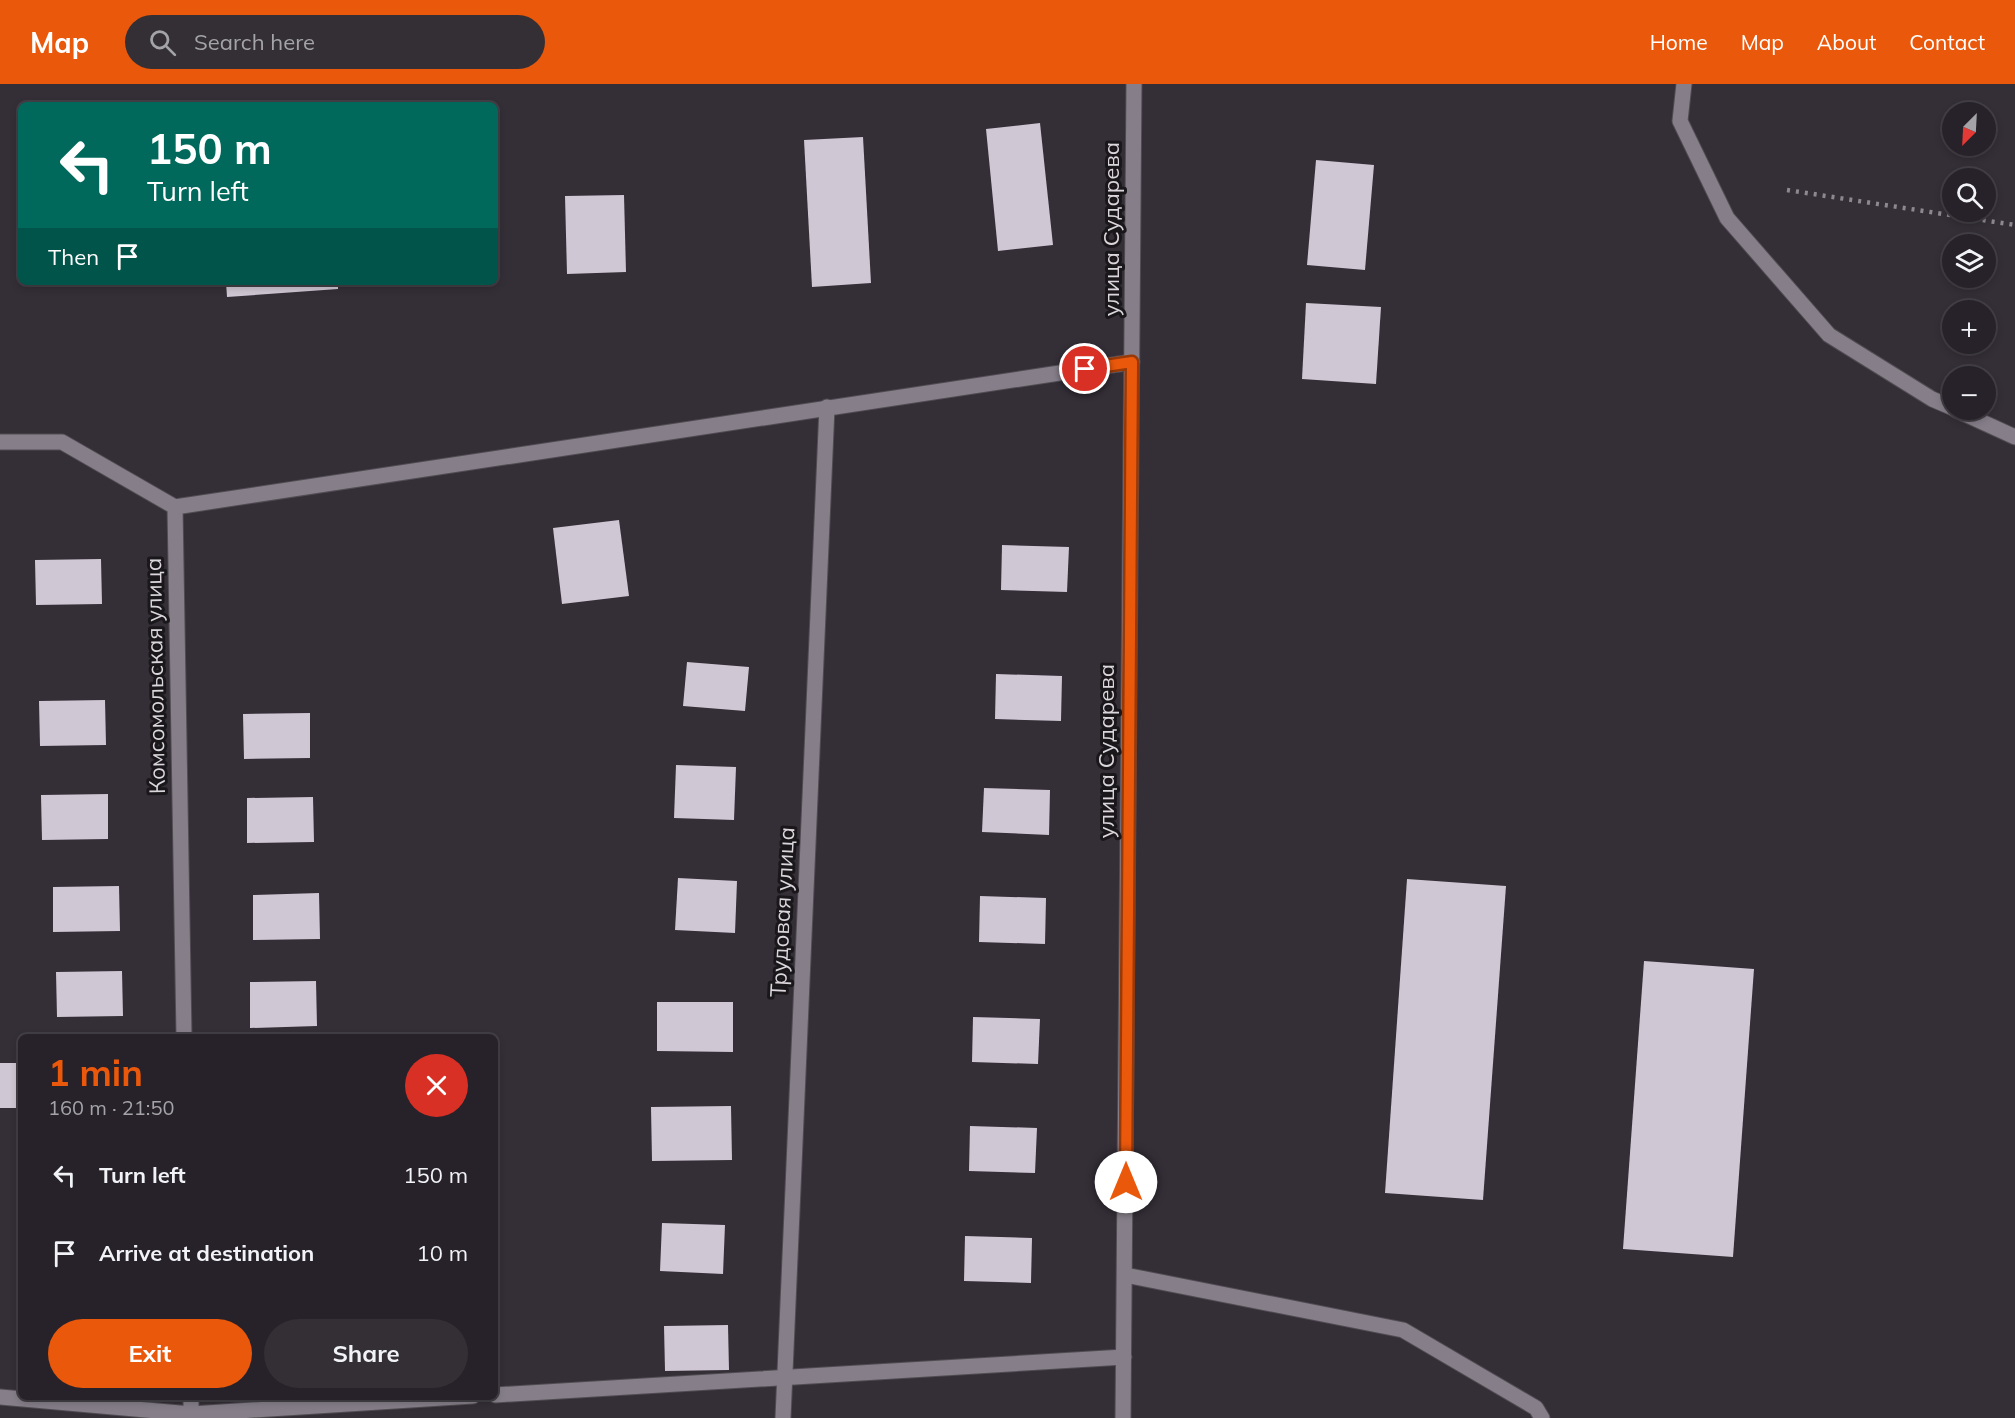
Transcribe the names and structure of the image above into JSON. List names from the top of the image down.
{
  "streets": {
    "street": ["улица Сударева", "Комсомольская улица", "Трудовая улица"]
  },
  "north": "bottom left",
  "page": {
    "header": "Map",
    "search": "Search here",
    "nav": [
      "Home",
      "Map",
      "About",
      "Contact"
    ],
    "map_buttons": ["+", "−"],
    "turn": ["150 m", "Turn left"],
    "then": "Then",
    "heading": ["1 min", "160 m · 21:50"],
    "list": [
      {
        "name": "Turn left",
        "value": "150 m"
      },
      {
        "name": "Arrive at destination",
        "value": "10 m"
      }
    ],
    "buttons": ["Exit", "Share"]
  }
}
